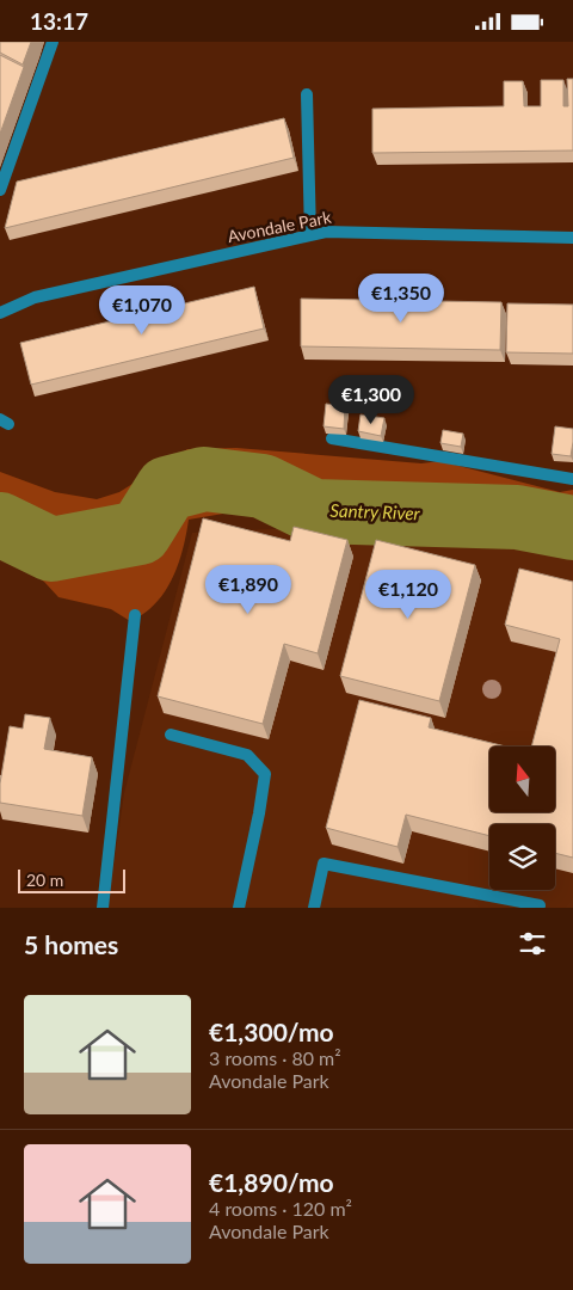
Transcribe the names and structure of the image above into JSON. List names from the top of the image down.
{
  "streets": {
    "street": ["Avondale Park"]
  },
  "water": ["Santry River"],
  "scale_bar": "20 m",
  "north": "top",
  "page": {
    "status": "13:17",
    "price": [
      "€1,350",
      "€1,070",
      "€1,300",
      "€1,890",
      "€1,120"
    ],
    "scale": "20 m",
    "heading": "5 homes",
    "list": [
      {
        "name": "€1,300/mo",
        "note": "3 rooms · 80 m² · Avondale Park"
      },
      {
        "name": "€1,890/mo",
        "note": "4 rooms · 120 m² · Avondale Park"
      }
    ]
  }
}
